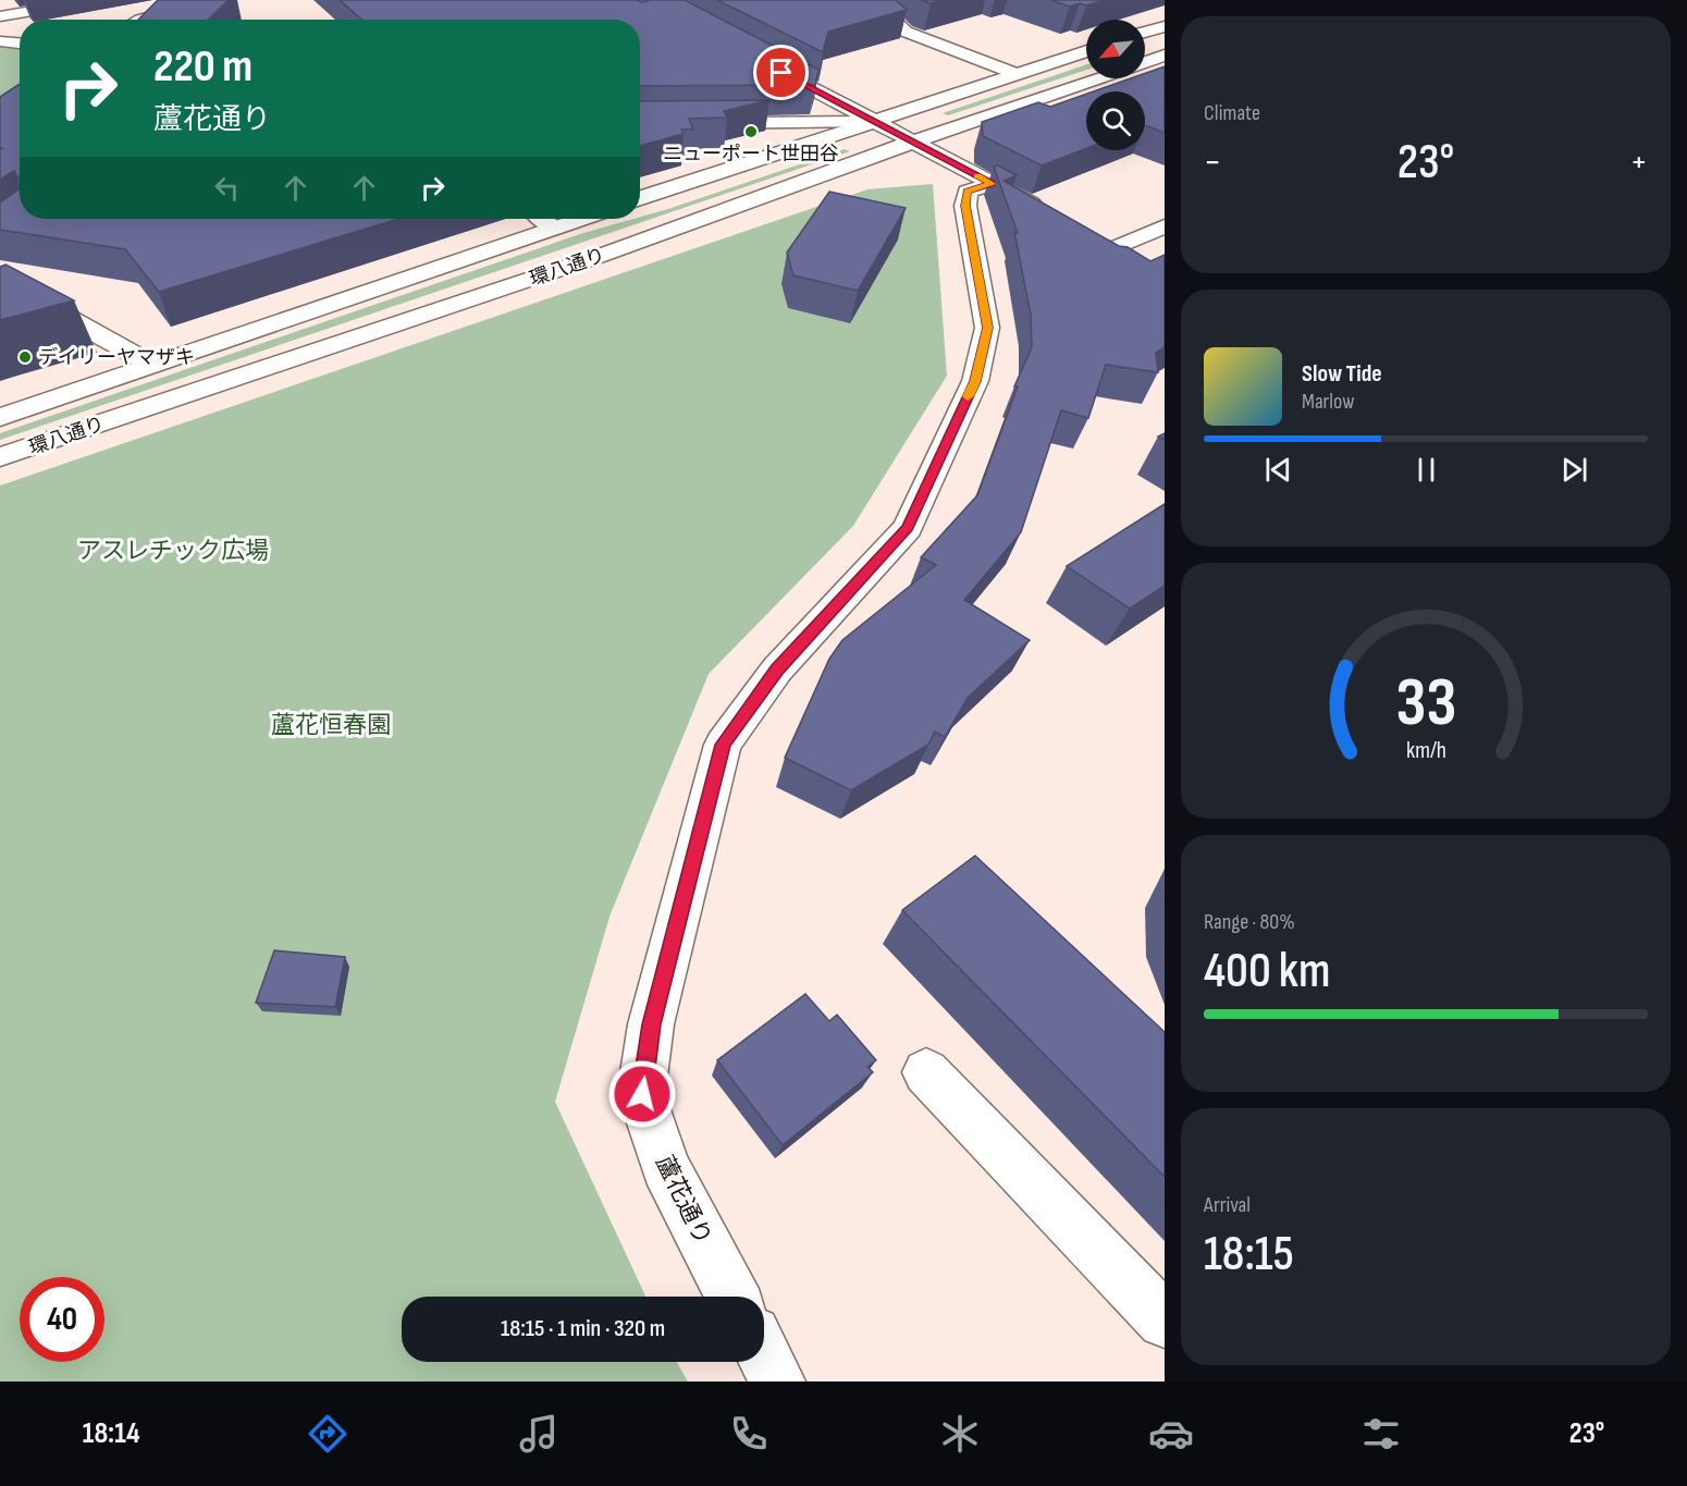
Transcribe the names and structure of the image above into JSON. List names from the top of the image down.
{
  "streets": {
    "main road": ["環八通り", "蘆花通り"]
  },
  "parks": ["アスレチック広場", "蘆花恒春園"],
  "places": ["ニューポート世田谷", "デイリーヤマザキ"],
  "north": "bottom left",
  "page": {
    "tile": [
      "Climate",
      ["Range · 80%", "400 km"],
      ["Arrival", "18:15"]
    ],
    "turn": ["220 m", "蘆花通り"],
    "heat": ["−", "23°", "+"],
    "song": ["Slow Tide", "Marlow"],
    "limit": "40",
    "trip": "18:15 · 1 min · 320 m",
    "tabs": ["18:14", "23°"],
    "gauge": ["33", "km/h"]
  }
}
